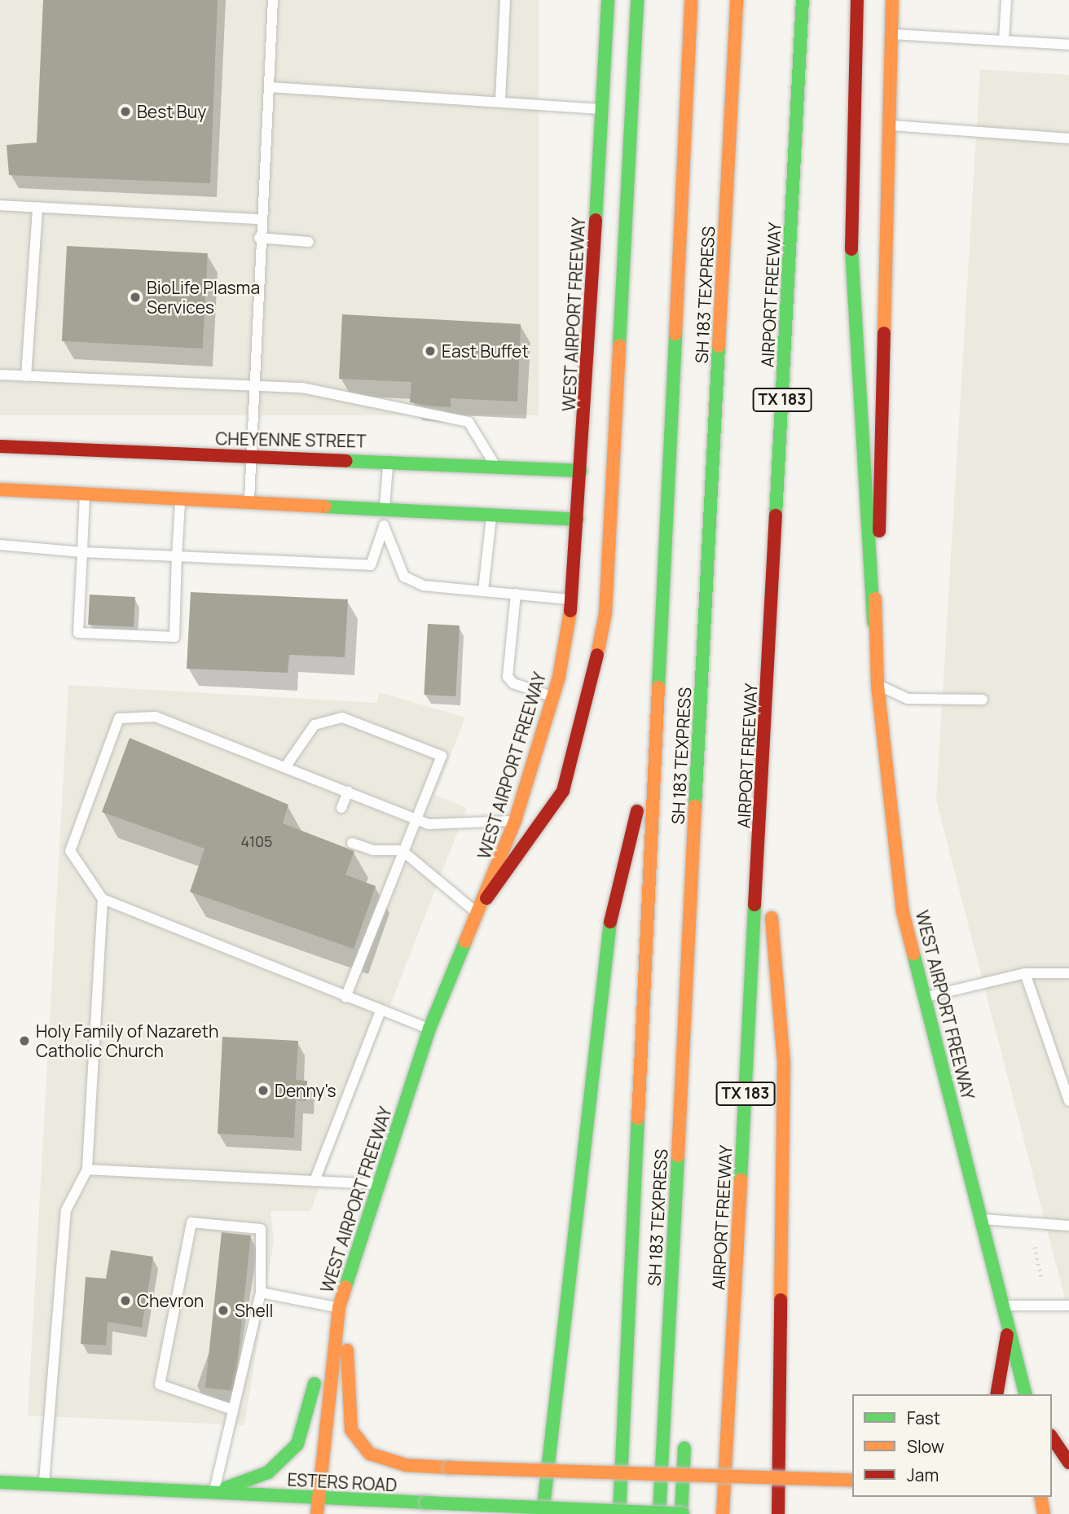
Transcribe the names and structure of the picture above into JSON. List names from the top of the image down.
{
  "streets": {
    "main road": [
      "SH 183 TEXPRESS",
      "AIRPORT FREEWAY",
      "WEST AIRPORT FREEWAY",
      "TX 183",
      "CHEYENNE STREET",
      "ESTERS ROAD"
    ]
  },
  "crossings": [
    ["WEST AIRPORT FREEWAY", "CHEYENNE STREET"],
    ["WEST AIRPORT FREEWAY", "ESTERS ROAD"]
  ],
  "places": [
    "Best Buy",
    "BioLife Plasma Services",
    "East Buffet",
    "Holy Family of Nazareth Catholic Church",
    "Denny's",
    "Chevron",
    "Shell"
  ],
  "house_numbers": ["4105"],
  "legend": ["Fast", "Slow", "Jam"]
}
